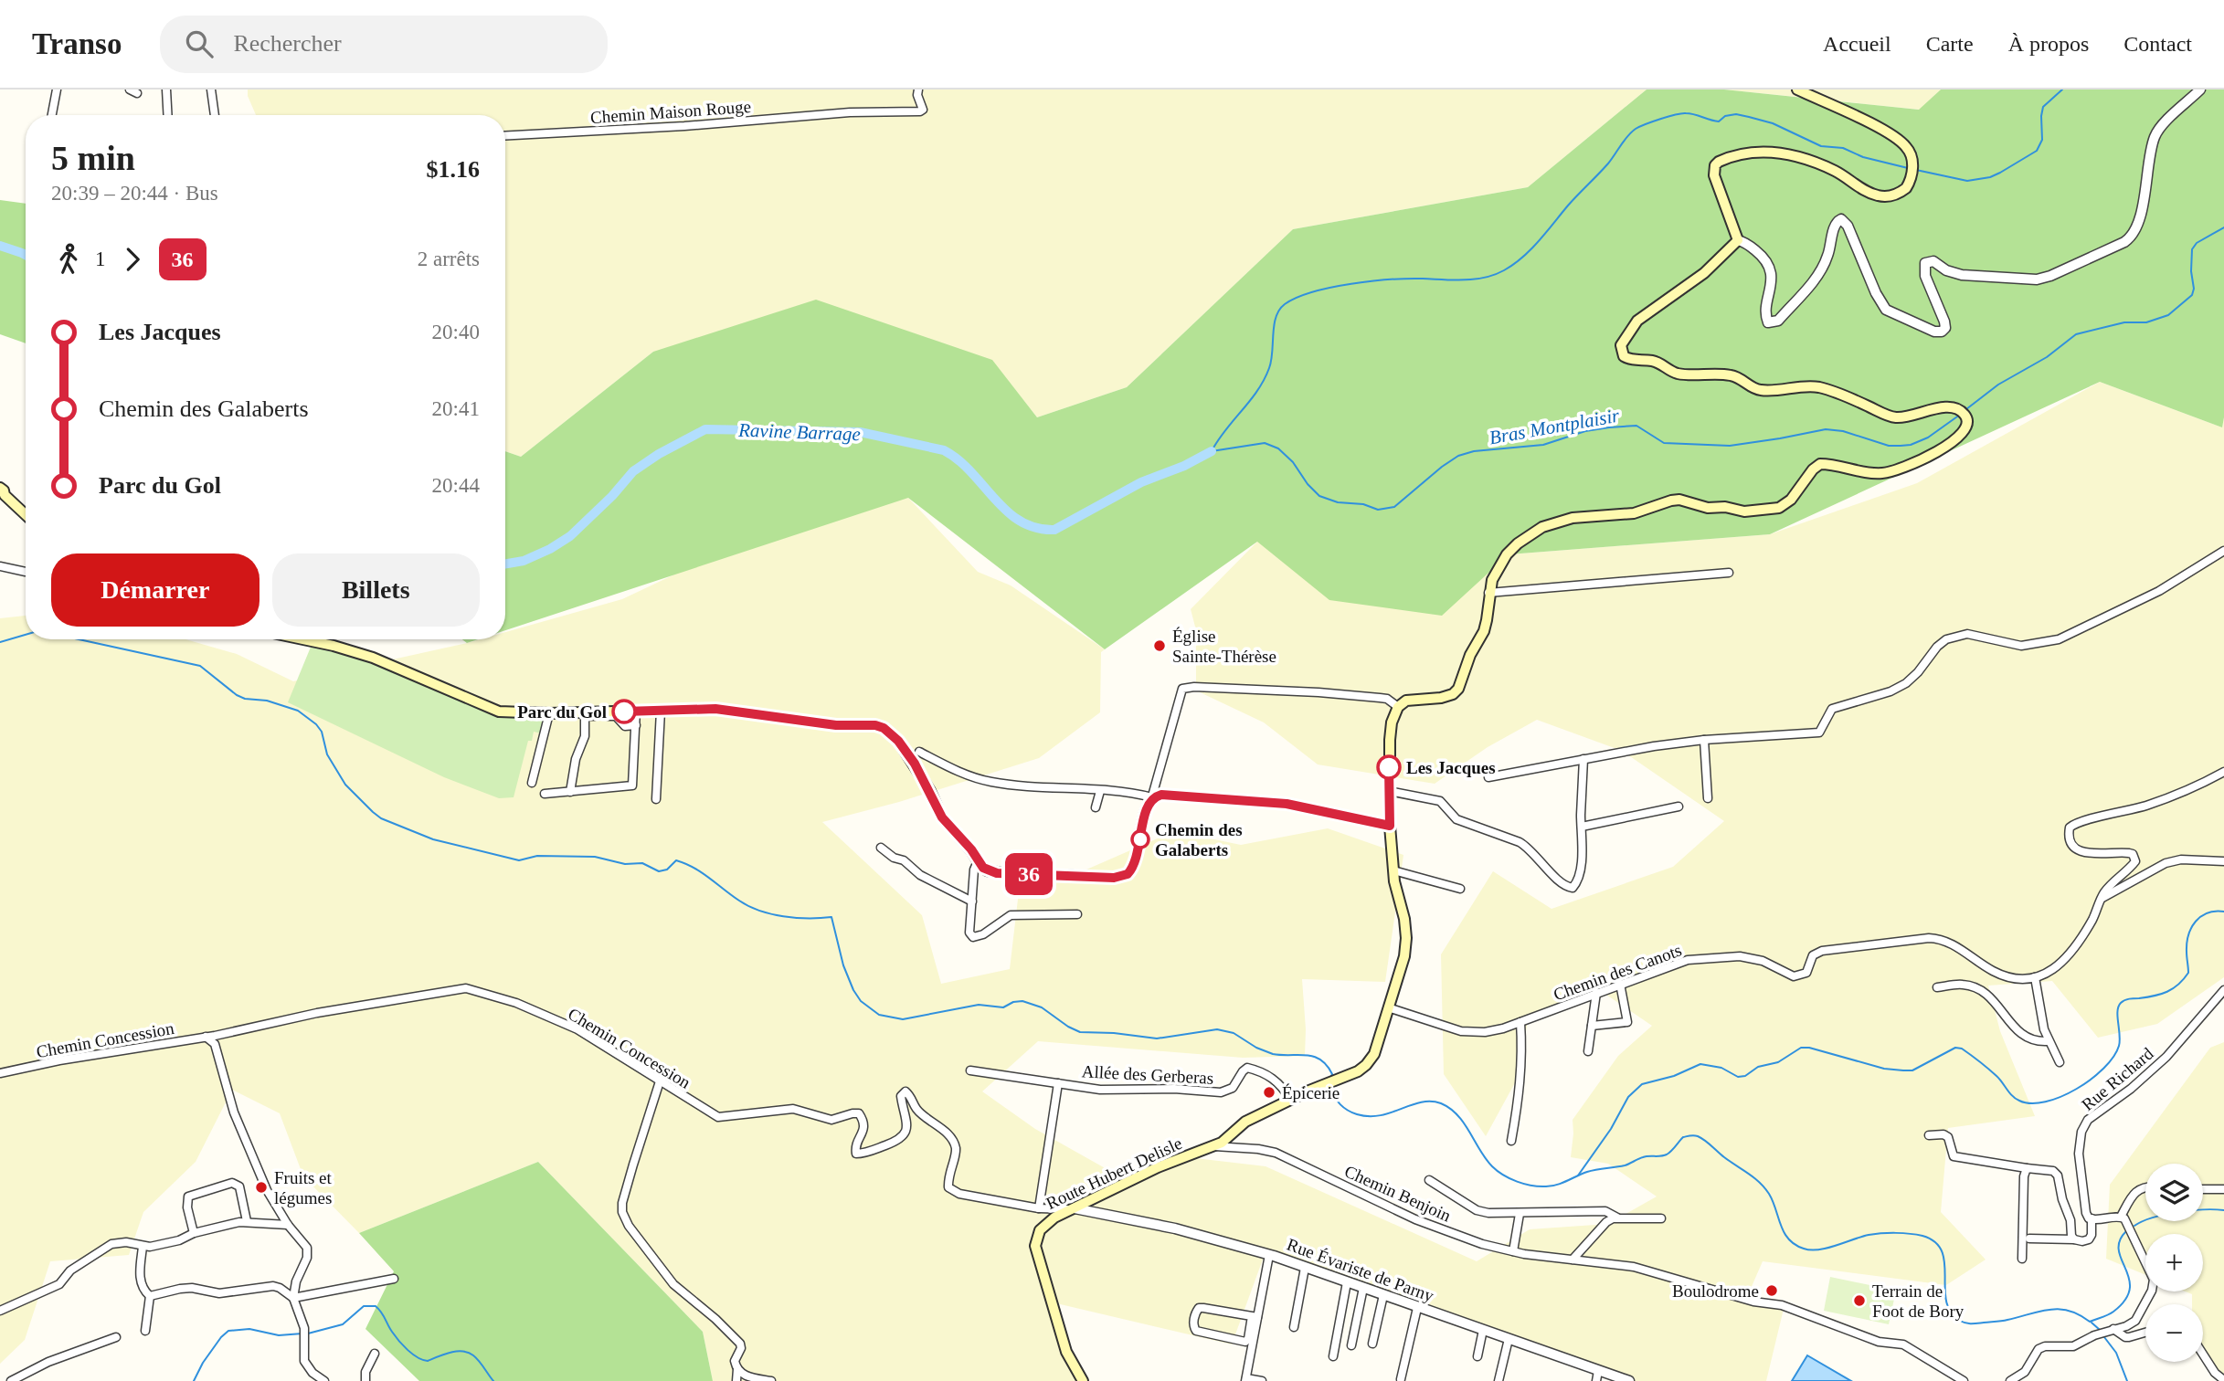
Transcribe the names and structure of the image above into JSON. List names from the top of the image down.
{
  "streets": {
    "main road": ["Route Hubert Delisle"],
    "street": [
      "Chemin Maison Rouge",
      "Chemin des Canots",
      "Chemin Concession",
      "Allée des Gerberas",
      "Rue Richard",
      "Chemin Benjoin",
      "Rue Évariste de Parny"
    ]
  },
  "crossings": [
    ["Chemin des Canots", "Route Hubert Delisle"],
    ["Chemin Concession", "Allée des Gerberas"],
    ["Chemin Concession", "Route Hubert Delisle"],
    ["Chemin Concession", "Rue Évariste de Parny"],
    ["Allée des Gerberas", "Route Hubert Delisle"],
    ["Route Hubert Delisle", "Chemin Benjoin"],
    ["Route Hubert Delisle", "Rue Évariste de Parny"]
  ],
  "water": ["Bras Montplaisir", "Ravine Barrage"],
  "places": [
    "Église Sainte-Thérèse",
    "Parc du Gol",
    "Les Jacques",
    "Chemin des Galaberts",
    "Épicerie",
    "Fruits et légumes",
    "Boulodrome",
    "Terrain de Foot de Bory"
  ],
  "lines": ["bus line 36"],
  "page": {
    "header": "Transo",
    "search": "Rechercher",
    "nav": [
      "Accueil",
      "Carte",
      "À propos",
      "Contact"
    ],
    "on_map": "36",
    "heading": ["5 min", "20:39 – 20:44 · Bus", "$1.16"],
    "legs": ["1", "36", "2 arrêts"],
    "list": [
      {
        "name": "Les Jacques",
        "value": "20:40"
      },
      {
        "name": "Chemin des Galaberts",
        "value": "20:41"
      },
      {
        "name": "Parc du Gol",
        "value": "20:44"
      }
    ],
    "buttons": ["Démarrer", "Billets"],
    "map_buttons": ["+", "−"]
  }
}
